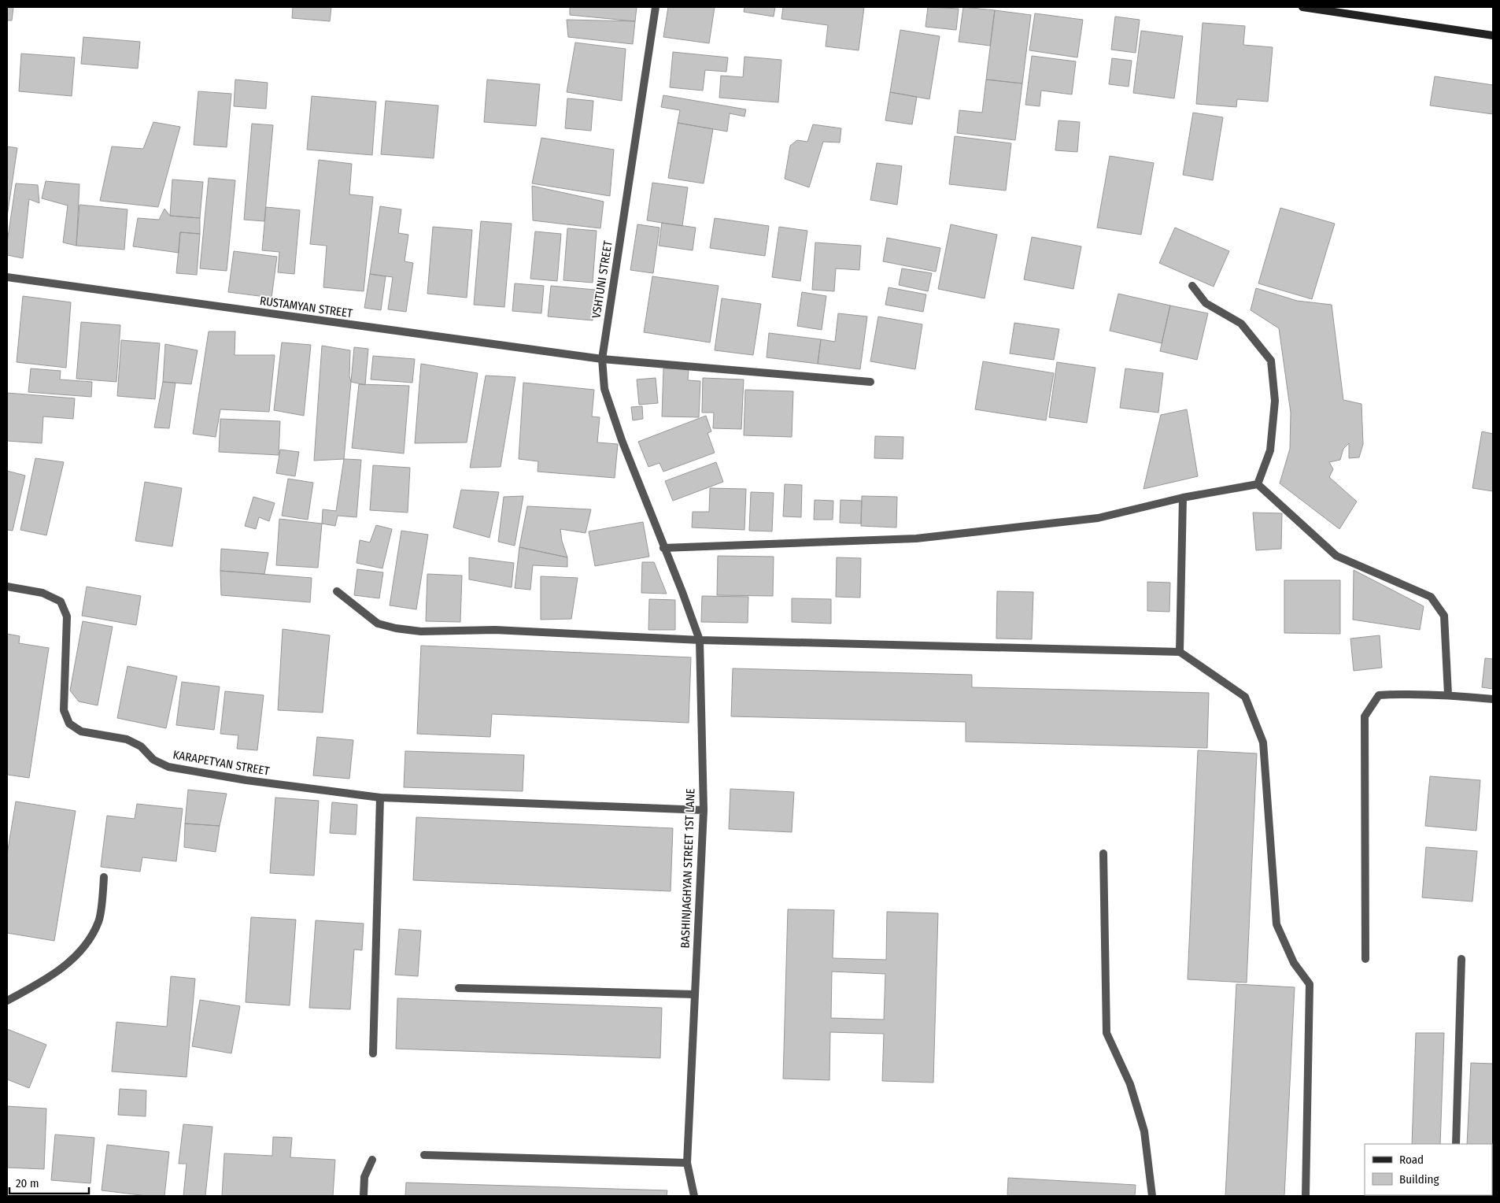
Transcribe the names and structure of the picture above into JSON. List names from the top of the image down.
{
  "streets": {
    "street": [
      "VSHTUNI STREET",
      "RUSTAMYAN STREET",
      "KARAPETYAN STREET",
      "BASHINJAGHYAN STREET 1ST LANE"
    ]
  },
  "crossings": [
    ["VSHTUNI STREET", "RUSTAMYAN STREET"],
    ["VSHTUNI STREET", "BASHINJAGHYAN STREET 1ST LANE"],
    ["KARAPETYAN STREET", "BASHINJAGHYAN STREET 1ST LANE"]
  ],
  "legend": ["Road", "Building"],
  "scale_bar": "20 m"
}
